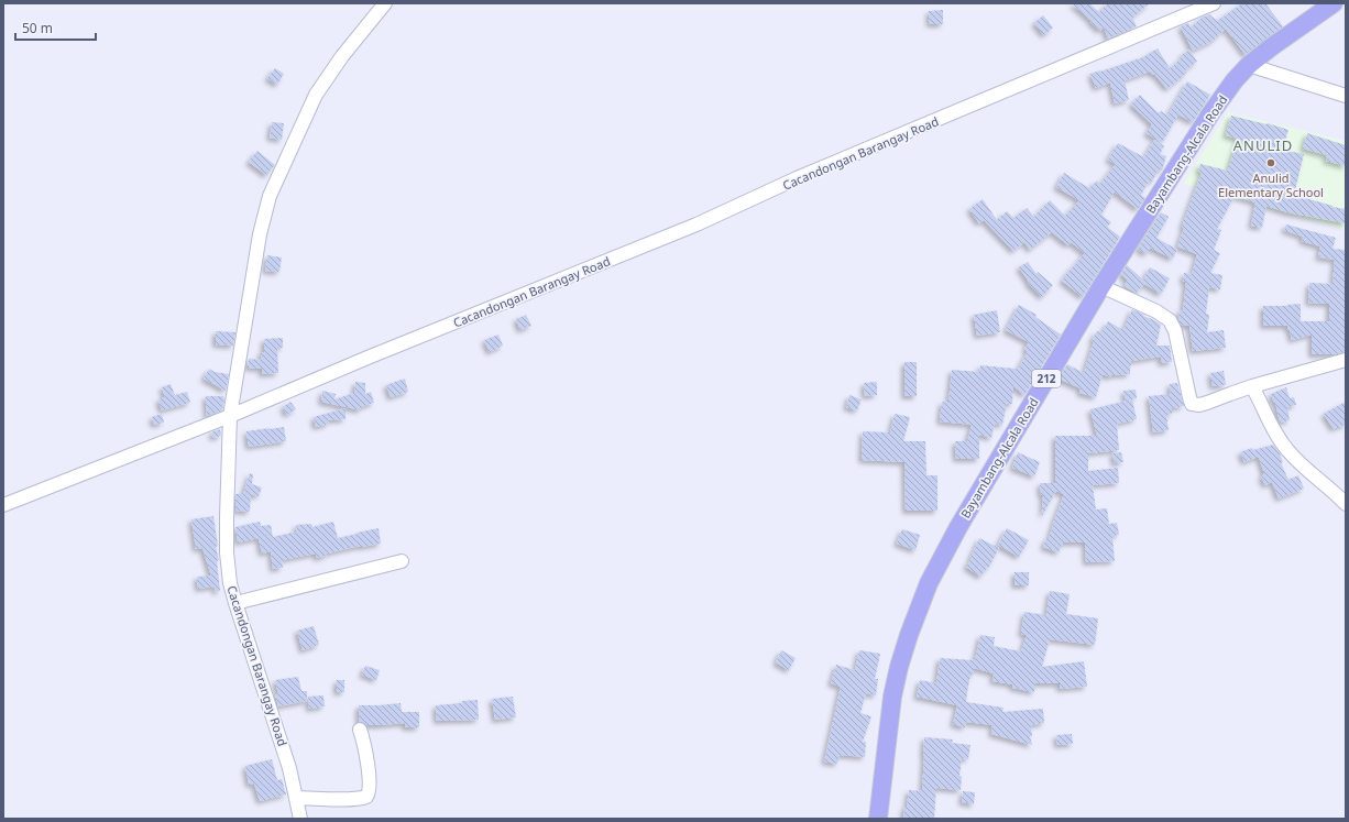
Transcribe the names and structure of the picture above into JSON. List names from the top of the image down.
{
  "streets": {
    "main road": ["Bayambang-Alcala Road", "212"],
    "street": ["Cacandongan Barangay Road"]
  },
  "districts": ["ANULID"],
  "places": ["Anulid Elementary School"],
  "scale_bar": "50 m"
}
